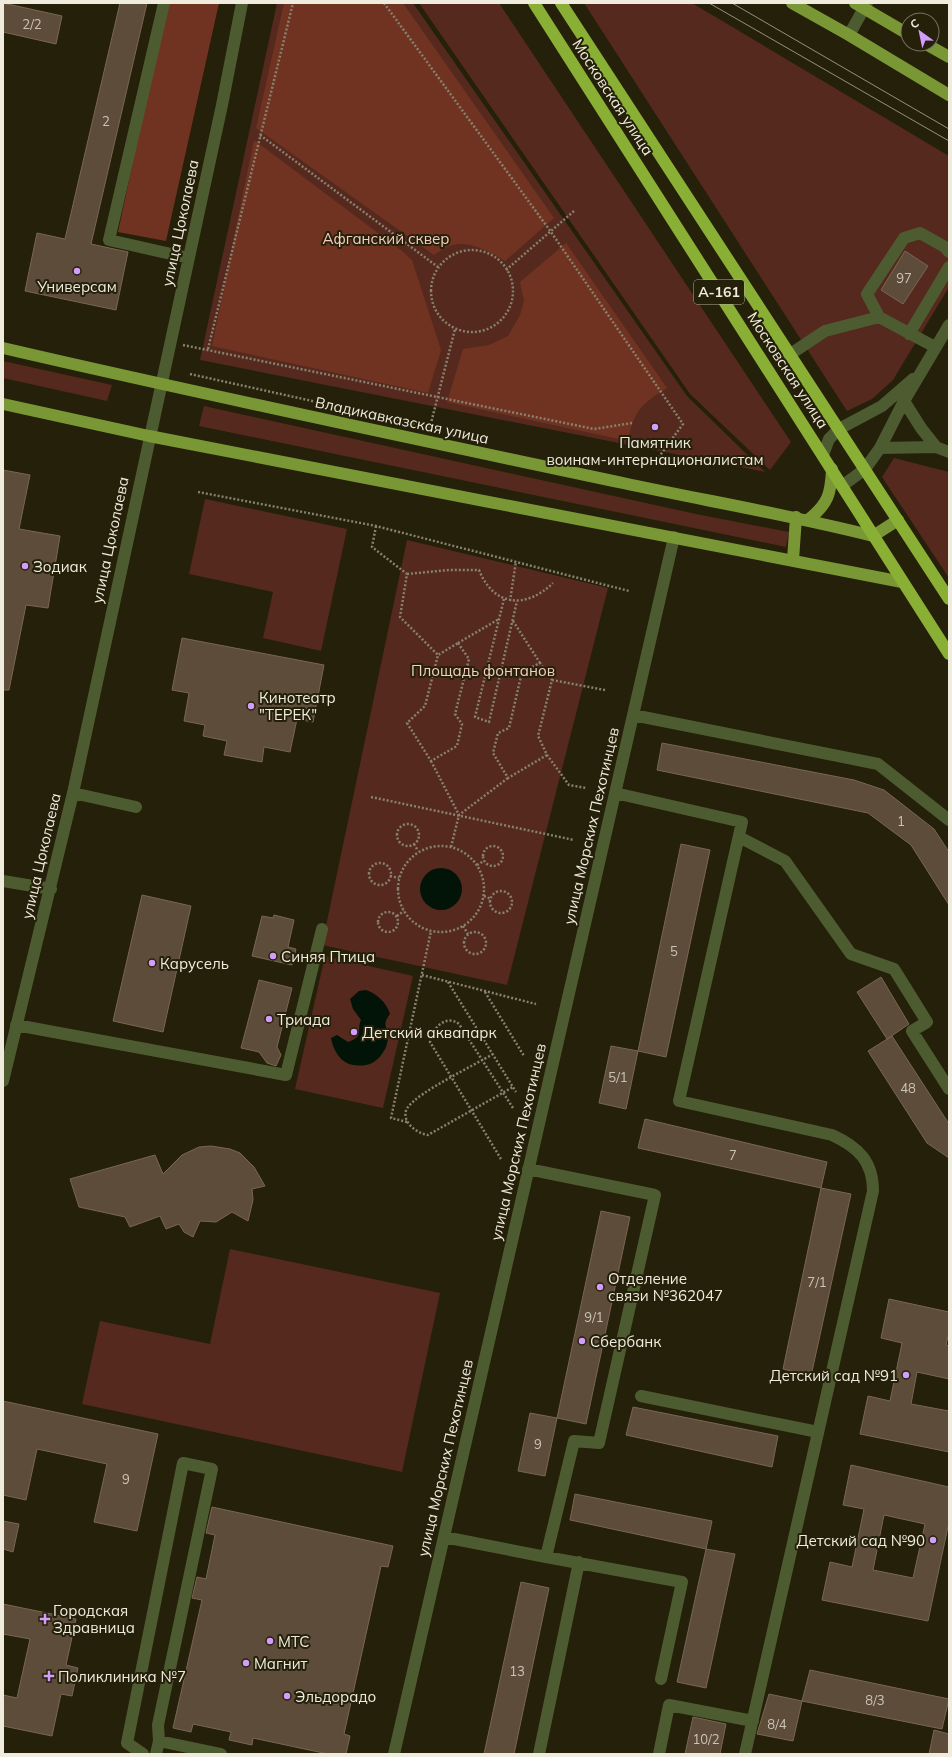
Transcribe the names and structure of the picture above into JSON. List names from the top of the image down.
{
  "streets": {
    "highway": ["Московская улица", "А-161"],
    "main road": ["Владикавказская улица"],
    "street": ["улица Цоколаева", "улица Морских Пехотинцев"]
  },
  "crossings": [
    ["Московская улица", "Владикавказская улица"],
    ["улица Цоколаева", "Владикавказская улица"]
  ],
  "parks": ["Афганский сквер", "Площадь фонтанов"],
  "places": {
    "other": [
      "Универсам",
      "Памятник воинам-интернационалистам",
      "Зодиак",
      "Кинотеатр \"ТЕРЕК\"",
      "Синяя Птица",
      "Карусель",
      "Триада",
      "Детский аквапарк",
      "Отделение связи №362047",
      "Сбербанк",
      "Детский сад №91",
      "Детский сад №90",
      "МТС",
      "Магнит",
      "Эльдорадо"
    ],
    "health": ["Городская Здравница", "Поликлиника №7"]
  },
  "house_numbers": [
    "2/2",
    "2",
    "97",
    "1",
    "5",
    "5/1",
    "48",
    "7",
    "7/1",
    "9/1",
    "9",
    "9",
    "13",
    "8/3",
    "8/4",
    "10/2"
  ],
  "north": "top left"
}
